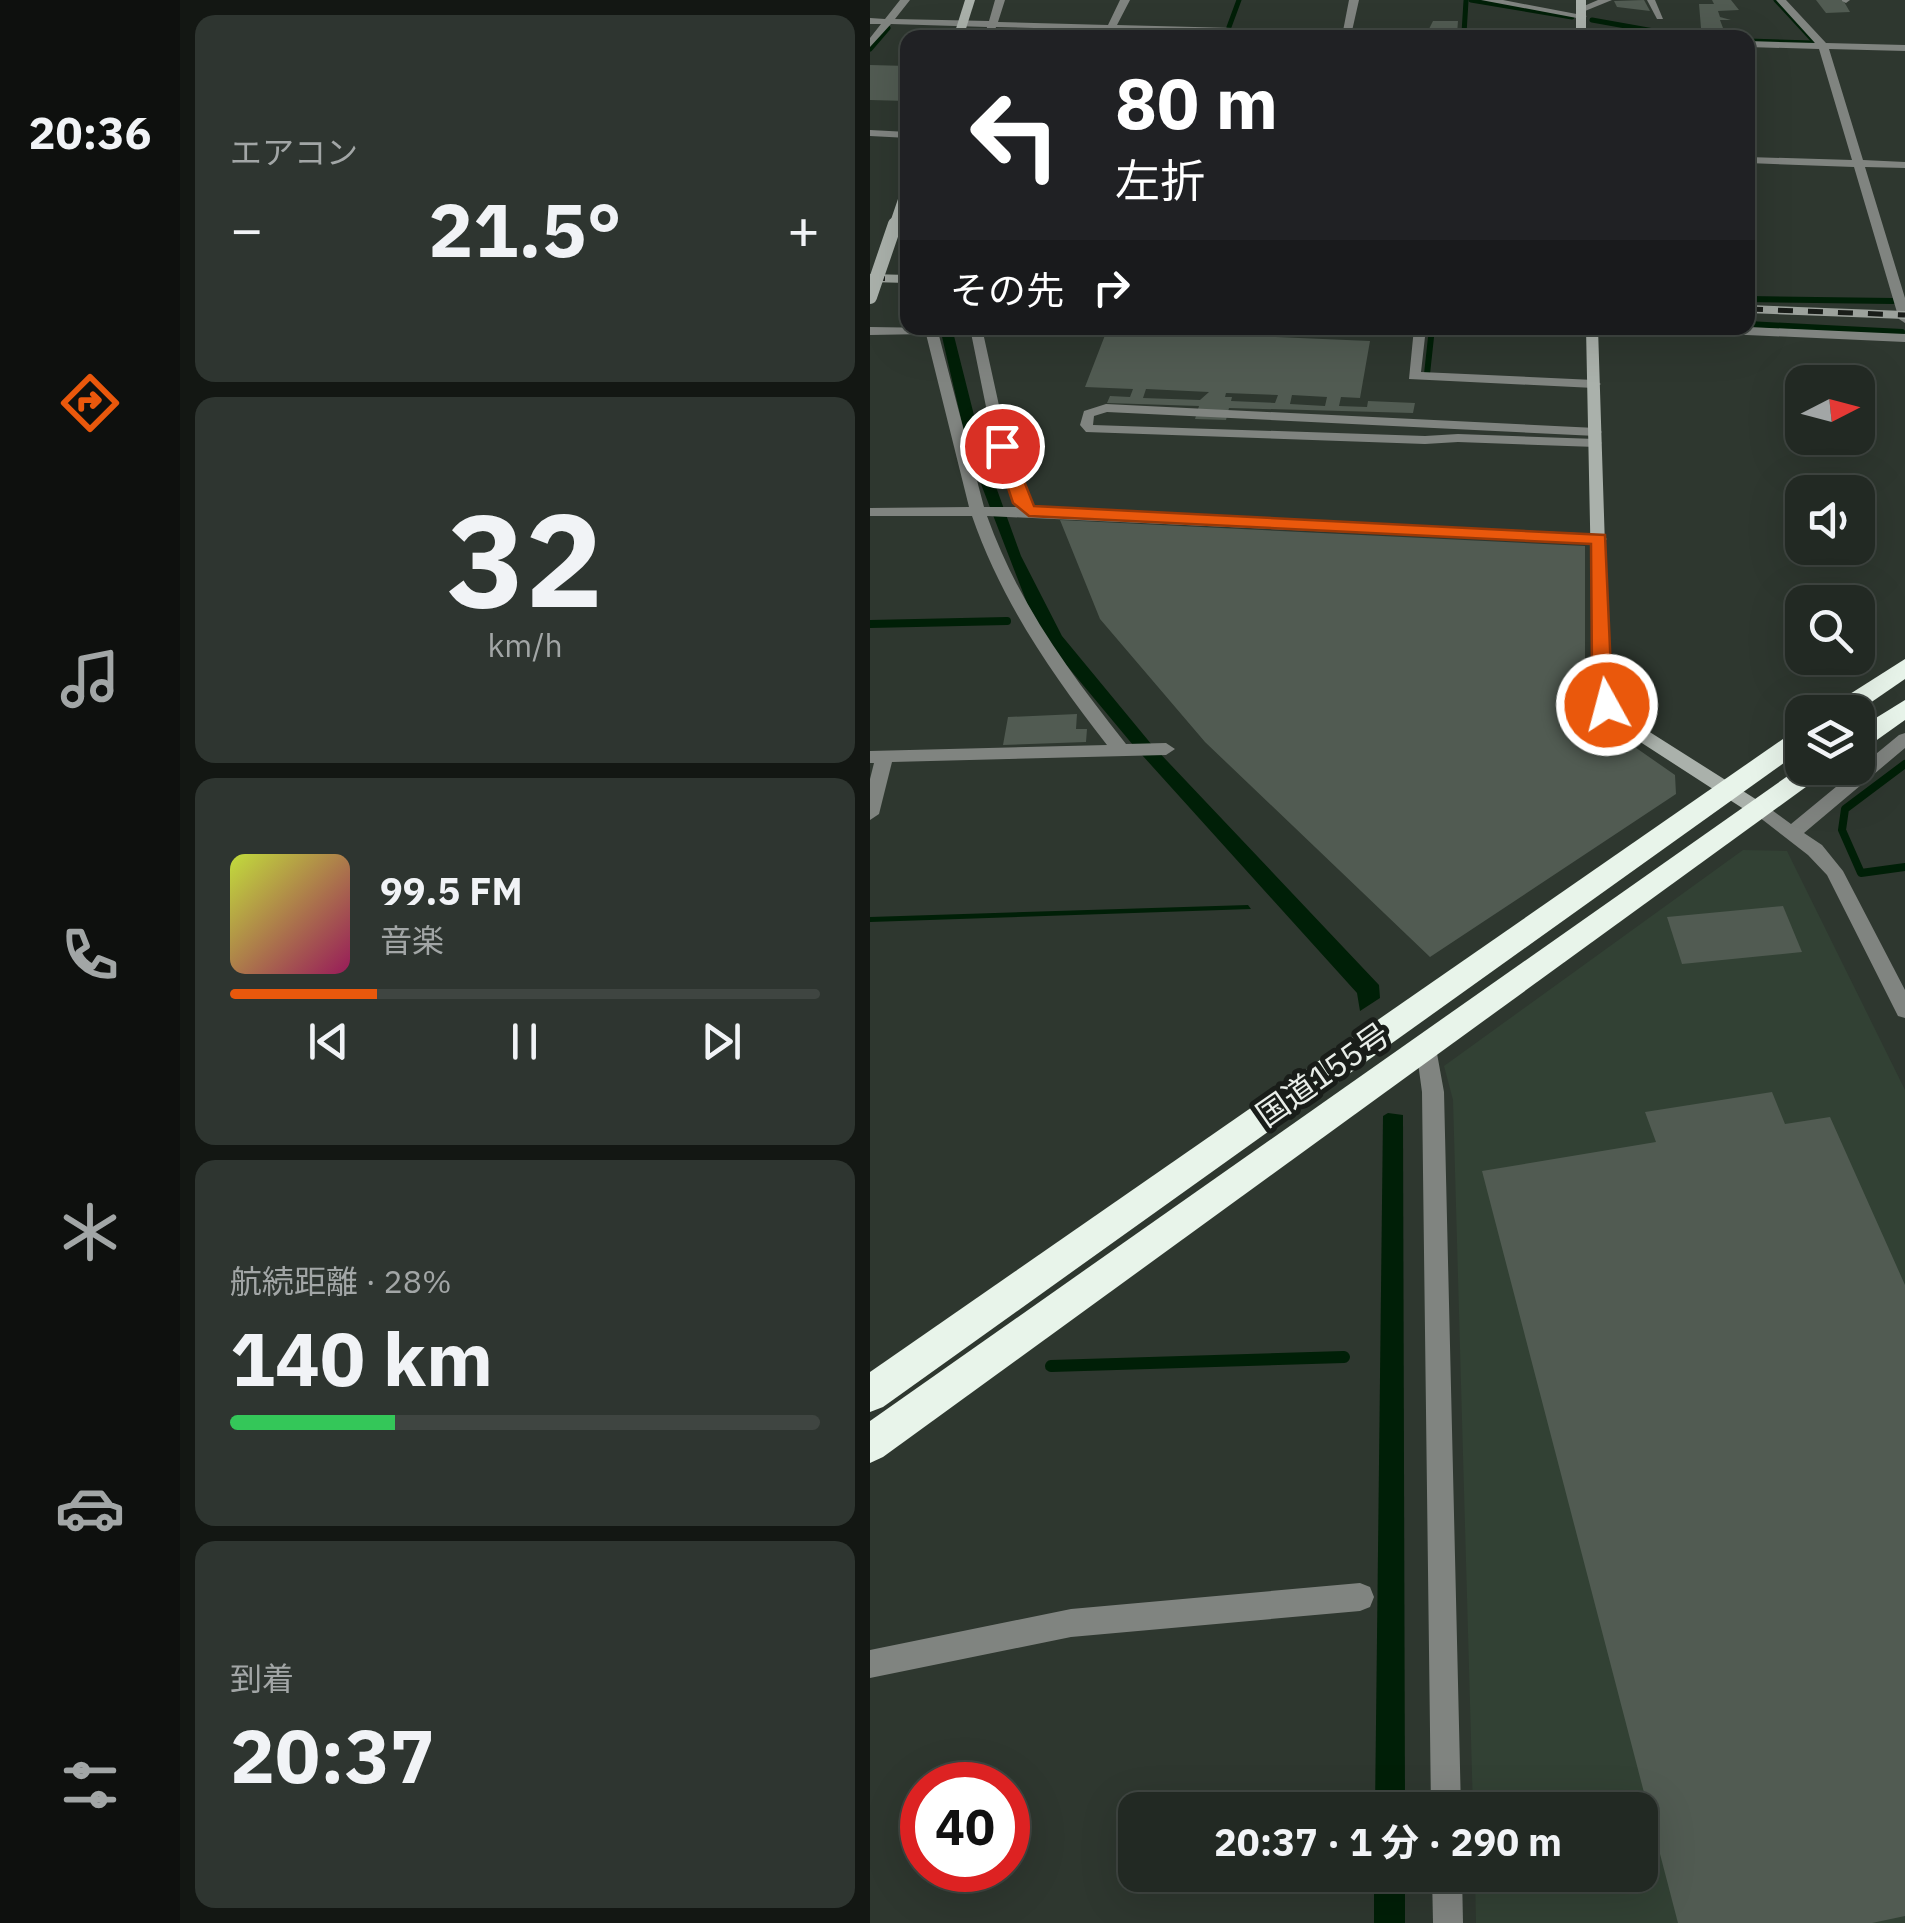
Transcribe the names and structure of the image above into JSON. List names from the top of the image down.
{
  "streets": {
    "highway": ["国道155号"]
  },
  "north": "right",
  "page": {
    "tabs": "20:36",
    "tile": [
      "エアコン",
      ["32", "km/h"],
      ["航続距離 · 28%", "140 km"],
      ["到着", "20:37"]
    ],
    "turn": ["80 m", "左折"],
    "heat": ["−", "21.5°", "+"],
    "then": "その先",
    "song": ["99.5 FM", "音楽"],
    "limit": "40",
    "trip": "20:37 · 1 分 · 290 m"
  }
}
